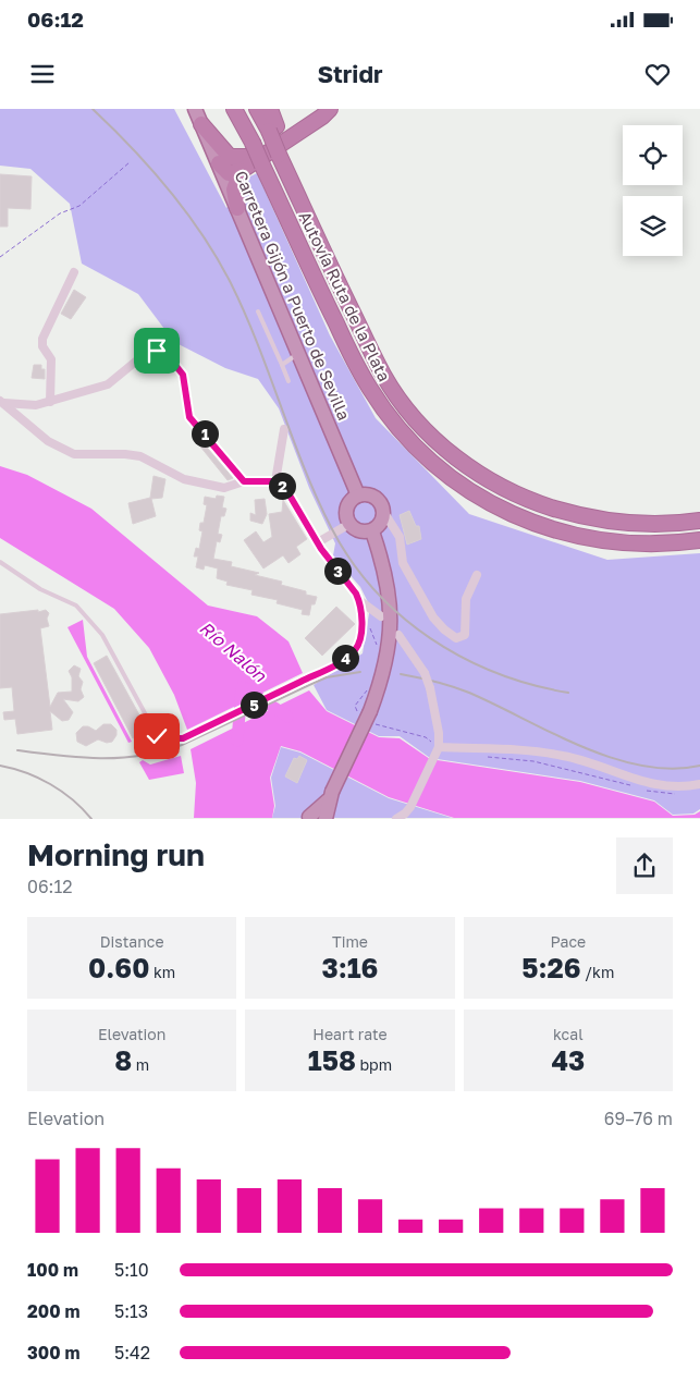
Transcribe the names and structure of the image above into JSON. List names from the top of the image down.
{
  "streets": {
    "highway": ["Carretera Gijón a Puerto de Sevilla", "Autovía Ruta de la Plata"]
  },
  "water": ["Río Nalón"],
  "page": {
    "status": "06:12",
    "header": "Stridr",
    "pins": [
      "1",
      "2",
      "3",
      "4",
      "5"
    ],
    "heading": ["Morning run", "06:12"],
    "stats": [
      ["Distance", "0.60 km"],
      ["Time", "3:16"],
      ["Pace", "5:26 /km"],
      ["Elevation", "8 m"],
      ["Heart rate", "158 bpm"],
      ["kcal", "43"]
    ],
    "chart": ["Elevation", "69–76 m"],
    "list": [
      {
        "name": "100 m",
        "note": "5:10"
      },
      {
        "name": "200 m",
        "note": "5:13"
      },
      {
        "name": "300 m",
        "note": "5:42"
      }
    ]
  }
}
